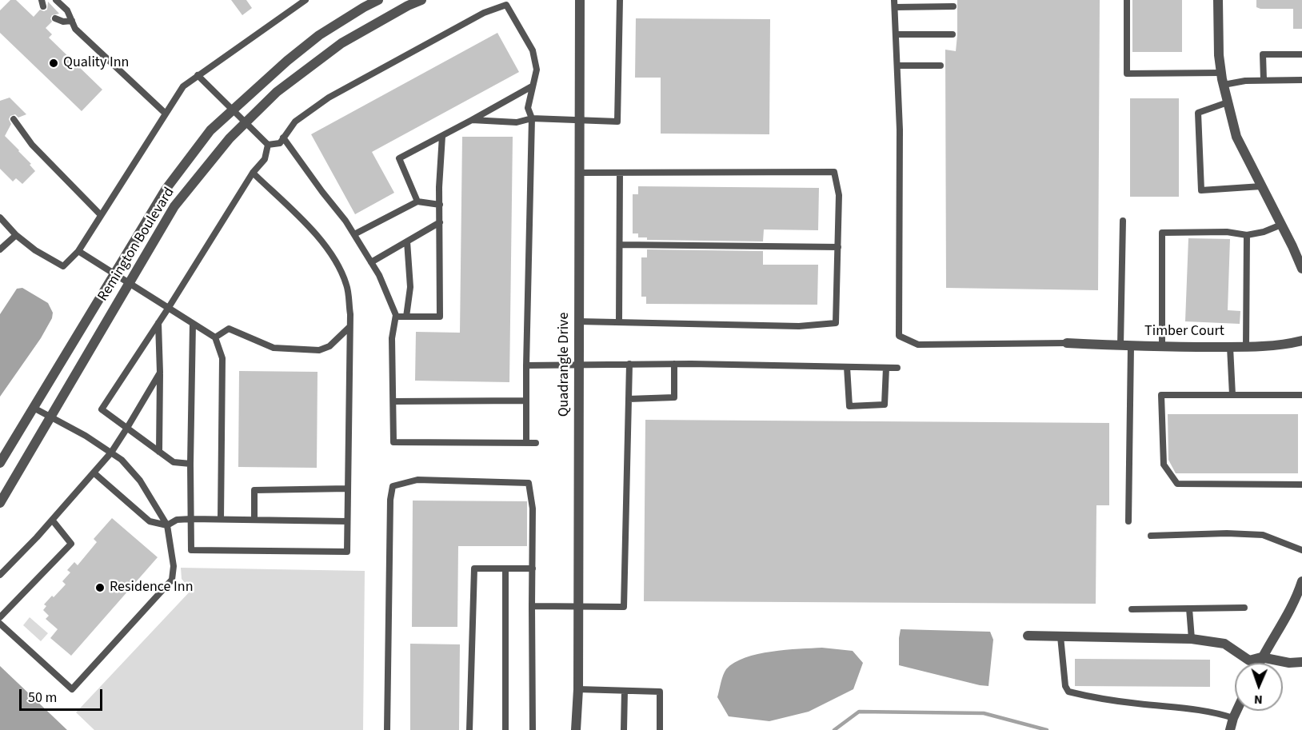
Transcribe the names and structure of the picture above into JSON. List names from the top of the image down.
{
  "streets": {
    "street": ["Remington Boulevard", "Timber Court", "Quadrangle Drive"]
  },
  "places": ["Quality Inn", "Residence Inn"],
  "scale_bar": "50 m",
  "north": "bottom"
}
